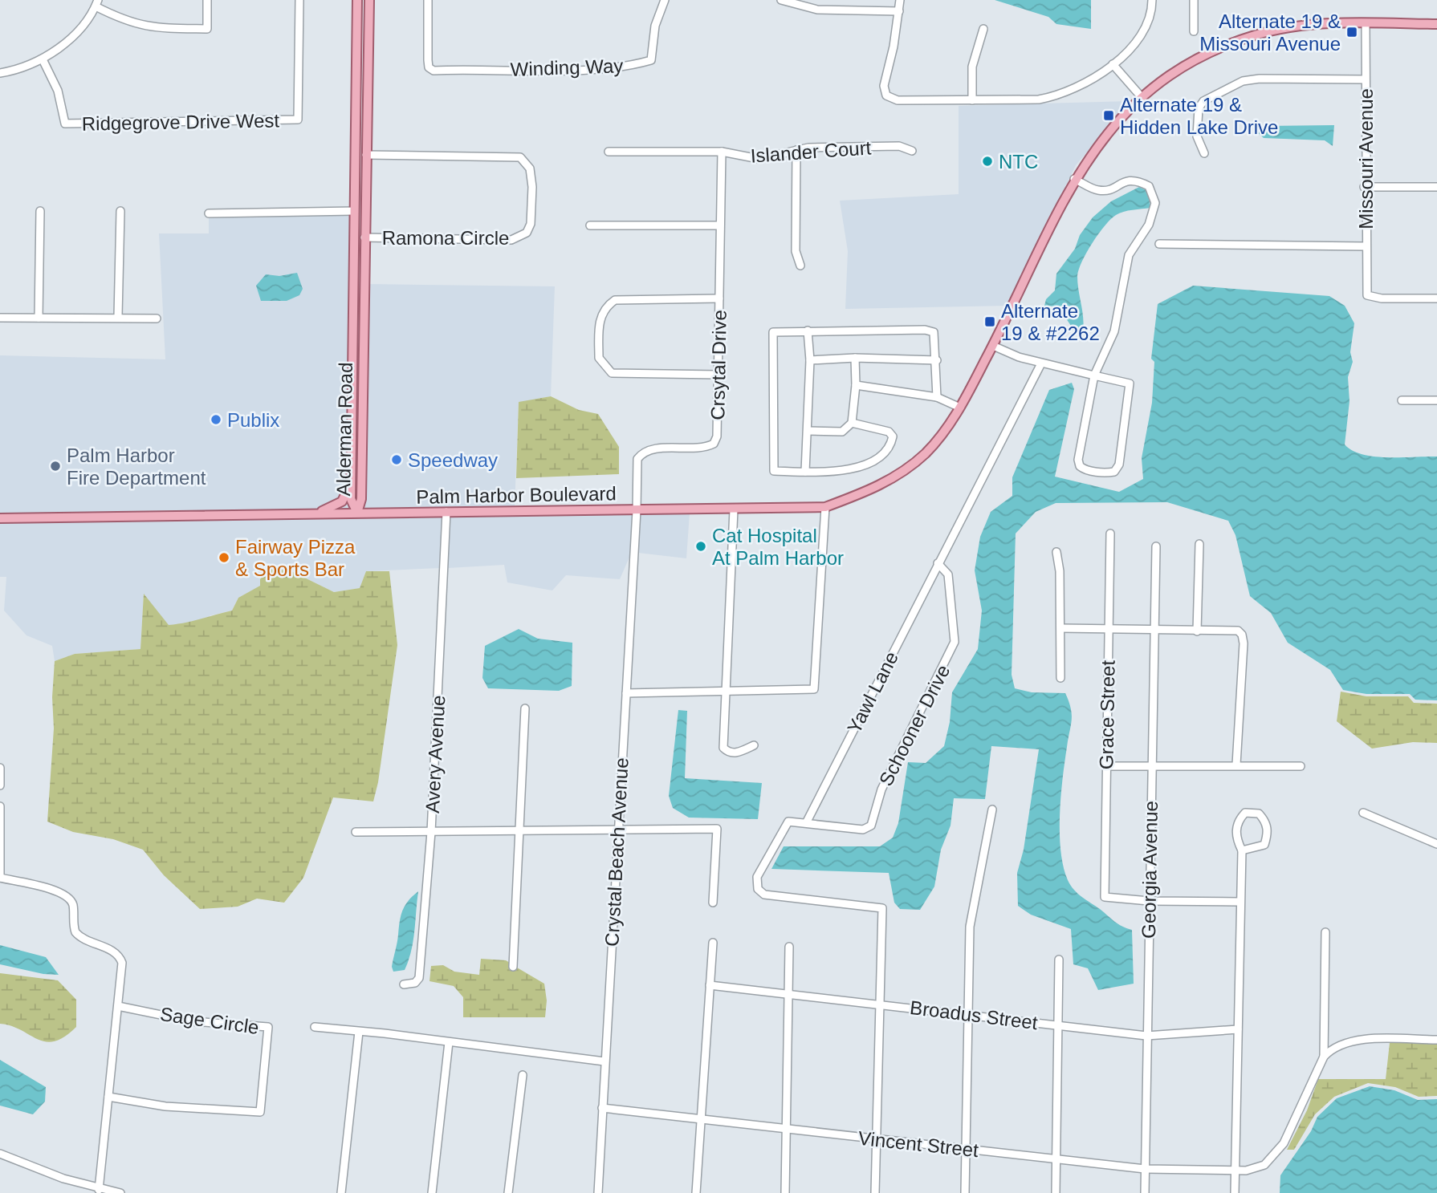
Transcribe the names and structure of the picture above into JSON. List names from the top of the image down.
{
  "streets": {
    "main road": ["Alderman Road", "Palm Harbor Boulevard"],
    "street": [
      "Winding Way",
      "Ridgegrove Drive West",
      "Islander Court",
      "Missouri Avenue",
      "Ramona Circle",
      "Crsytal Drive",
      "Yawl Lane",
      "Grace Street",
      "Schooner Drive",
      "Avery Avenue",
      "Crystal Beach Avenue",
      "Georgia Avenue",
      "Broadus Street",
      "Sage Circle",
      "Vincent Street"
    ]
  },
  "crossings": [
    ["Islander Court", "Crsytal Drive"],
    ["Ramona Circle", "Alderman Road"],
    ["Crsytal Drive", "Palm Harbor Boulevard"],
    ["Crsytal Drive", "Crystal Beach Avenue"],
    ["Alderman Road", "Palm Harbor Boulevard"],
    ["Palm Harbor Boulevard", "Avery Avenue"],
    ["Palm Harbor Boulevard", "Crystal Beach Avenue"],
    ["Yawl Lane", "Schooner Drive"],
    ["Grace Street", "Georgia Avenue"],
    ["Crystal Beach Avenue", "Vincent Street"],
    ["Georgia Avenue", "Broadus Street"],
    ["Georgia Avenue", "Vincent Street"]
  ],
  "places": {
    "transit": ["Alternate 19 & Missouri Avenue", "Alternate 19 & Hidden Lake Drive", "Alternate 19 & #2262"],
    "other": [
      "NTC",
      "Publix",
      "Speedway",
      "Palm Harbor Fire Department",
      "Cat Hospital At Palm Harbor",
      "Fairway Pizza & Sports Bar"
    ]
  }
}
